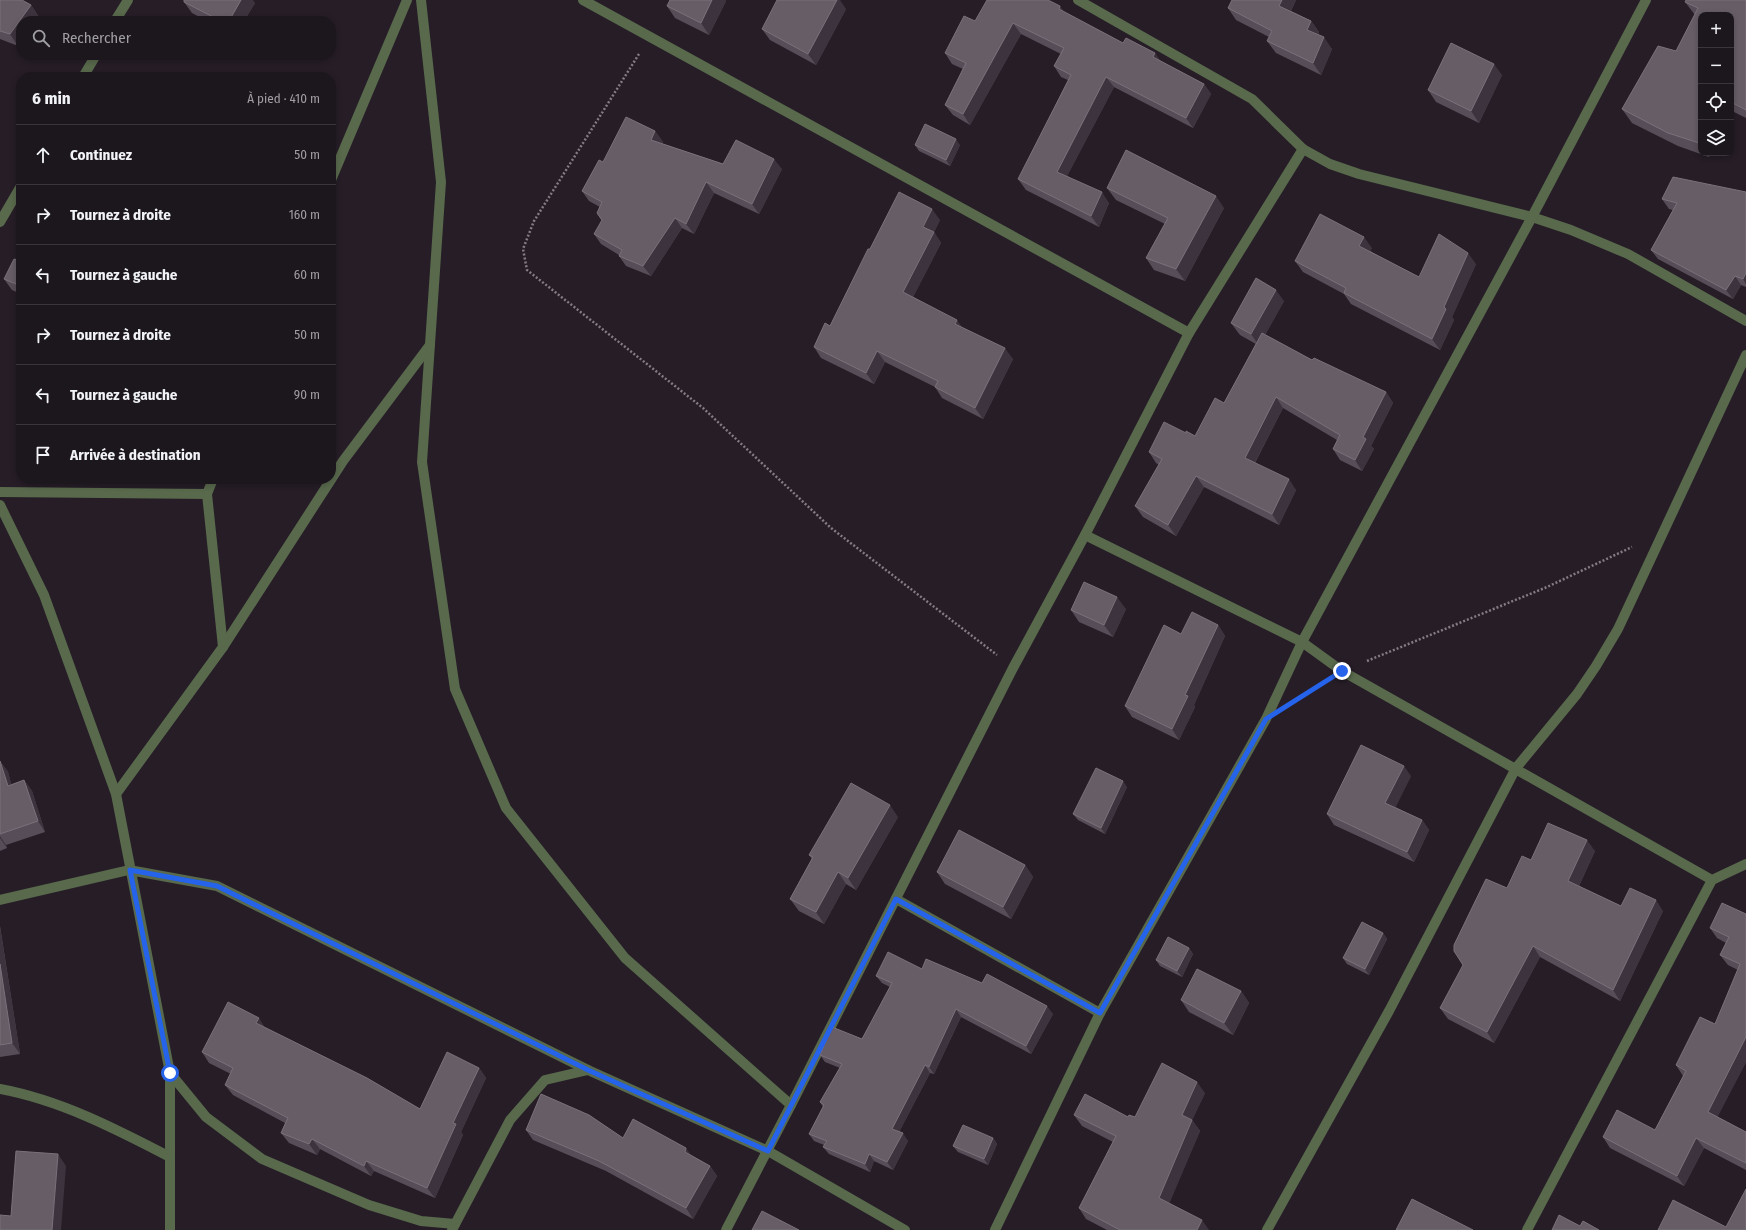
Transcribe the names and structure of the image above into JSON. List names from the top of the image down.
{
  "page": {
    "map_buttons": ["+", "−"],
    "search": "Rechercher",
    "heading": ["6 min", "À pied · 410 m"],
    "list": [
      ["Continuez", "50 m"],
      ["Tournez à droite", "160 m"],
      ["Tournez à gauche", "60 m"],
      ["Tournez à droite", "50 m"],
      ["Tournez à gauche", "90 m"],
      "Arrivée à destination"
    ]
  }
}
